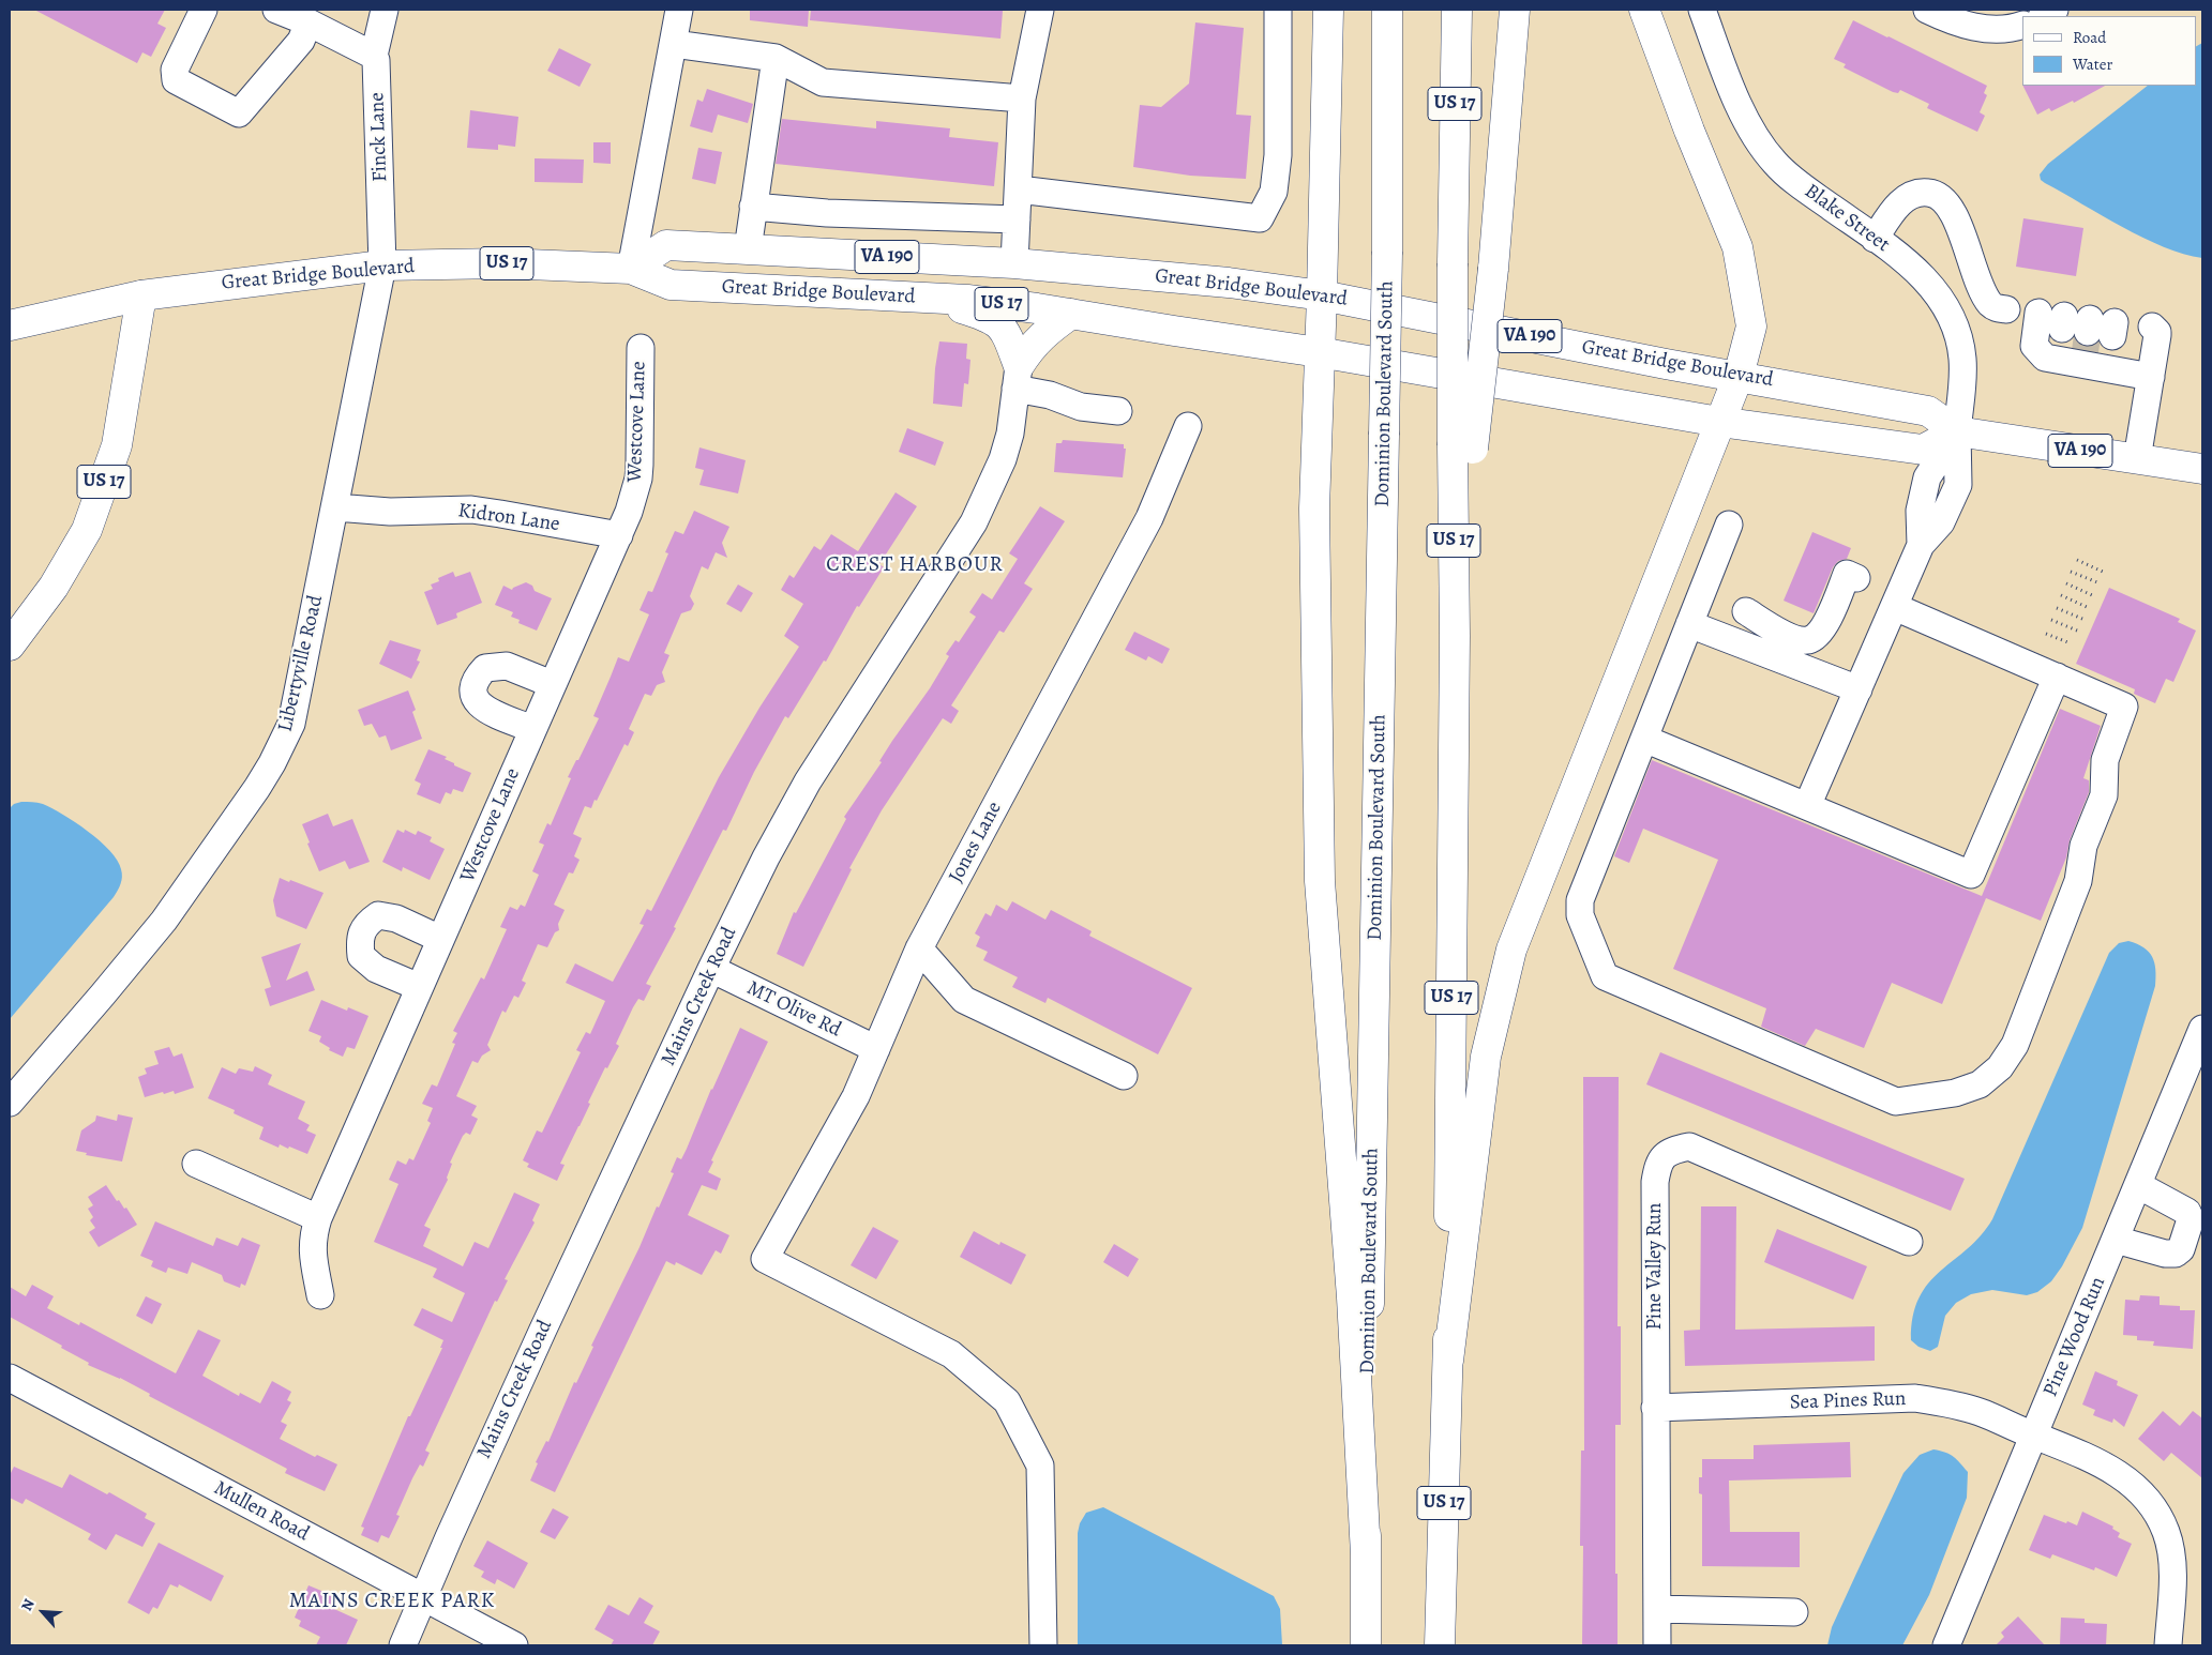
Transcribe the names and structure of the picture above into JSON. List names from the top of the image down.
{
  "streets": {
    "main road": [
      "US 17",
      "VA 190",
      "Great Bridge Boulevard",
      "Dominion Boulevard South"
    ],
    "street": [
      "Finck Lane",
      "Blake Street",
      "Westcove Lane",
      "Kidron Lane",
      "Libertyville Road",
      "Jones Lane",
      "Mains Creek Road",
      "MT Olive Rd",
      "Pine Valley Run",
      "Pine Wood Run",
      "Sea Pines Run",
      "Mullen Road"
    ]
  },
  "crossings": [
    ["US 17", "Great Bridge Boulevard"],
    ["Finck Lane", "Great Bridge Boulevard"],
    ["Finck Lane", "Libertyville Road"],
    ["Blake Street", "Great Bridge Boulevard"],
    ["Great Bridge Boulevard", "Libertyville Road"],
    ["Westcove Lane", "Kidron Lane"],
    ["Kidron Lane", "Libertyville Road"],
    ["Jones Lane", "MT Olive Rd"],
    ["Mains Creek Road", "MT Olive Rd"],
    ["Mains Creek Road", "Mullen Road"],
    ["Pine Valley Run", "Sea Pines Run"],
    ["Pine Wood Run", "Sea Pines Run"]
  ],
  "districts": ["CREST HARBOUR", "MAINS CREEK PARK"],
  "legend": ["Road", "Water"],
  "north": "top left"
}
